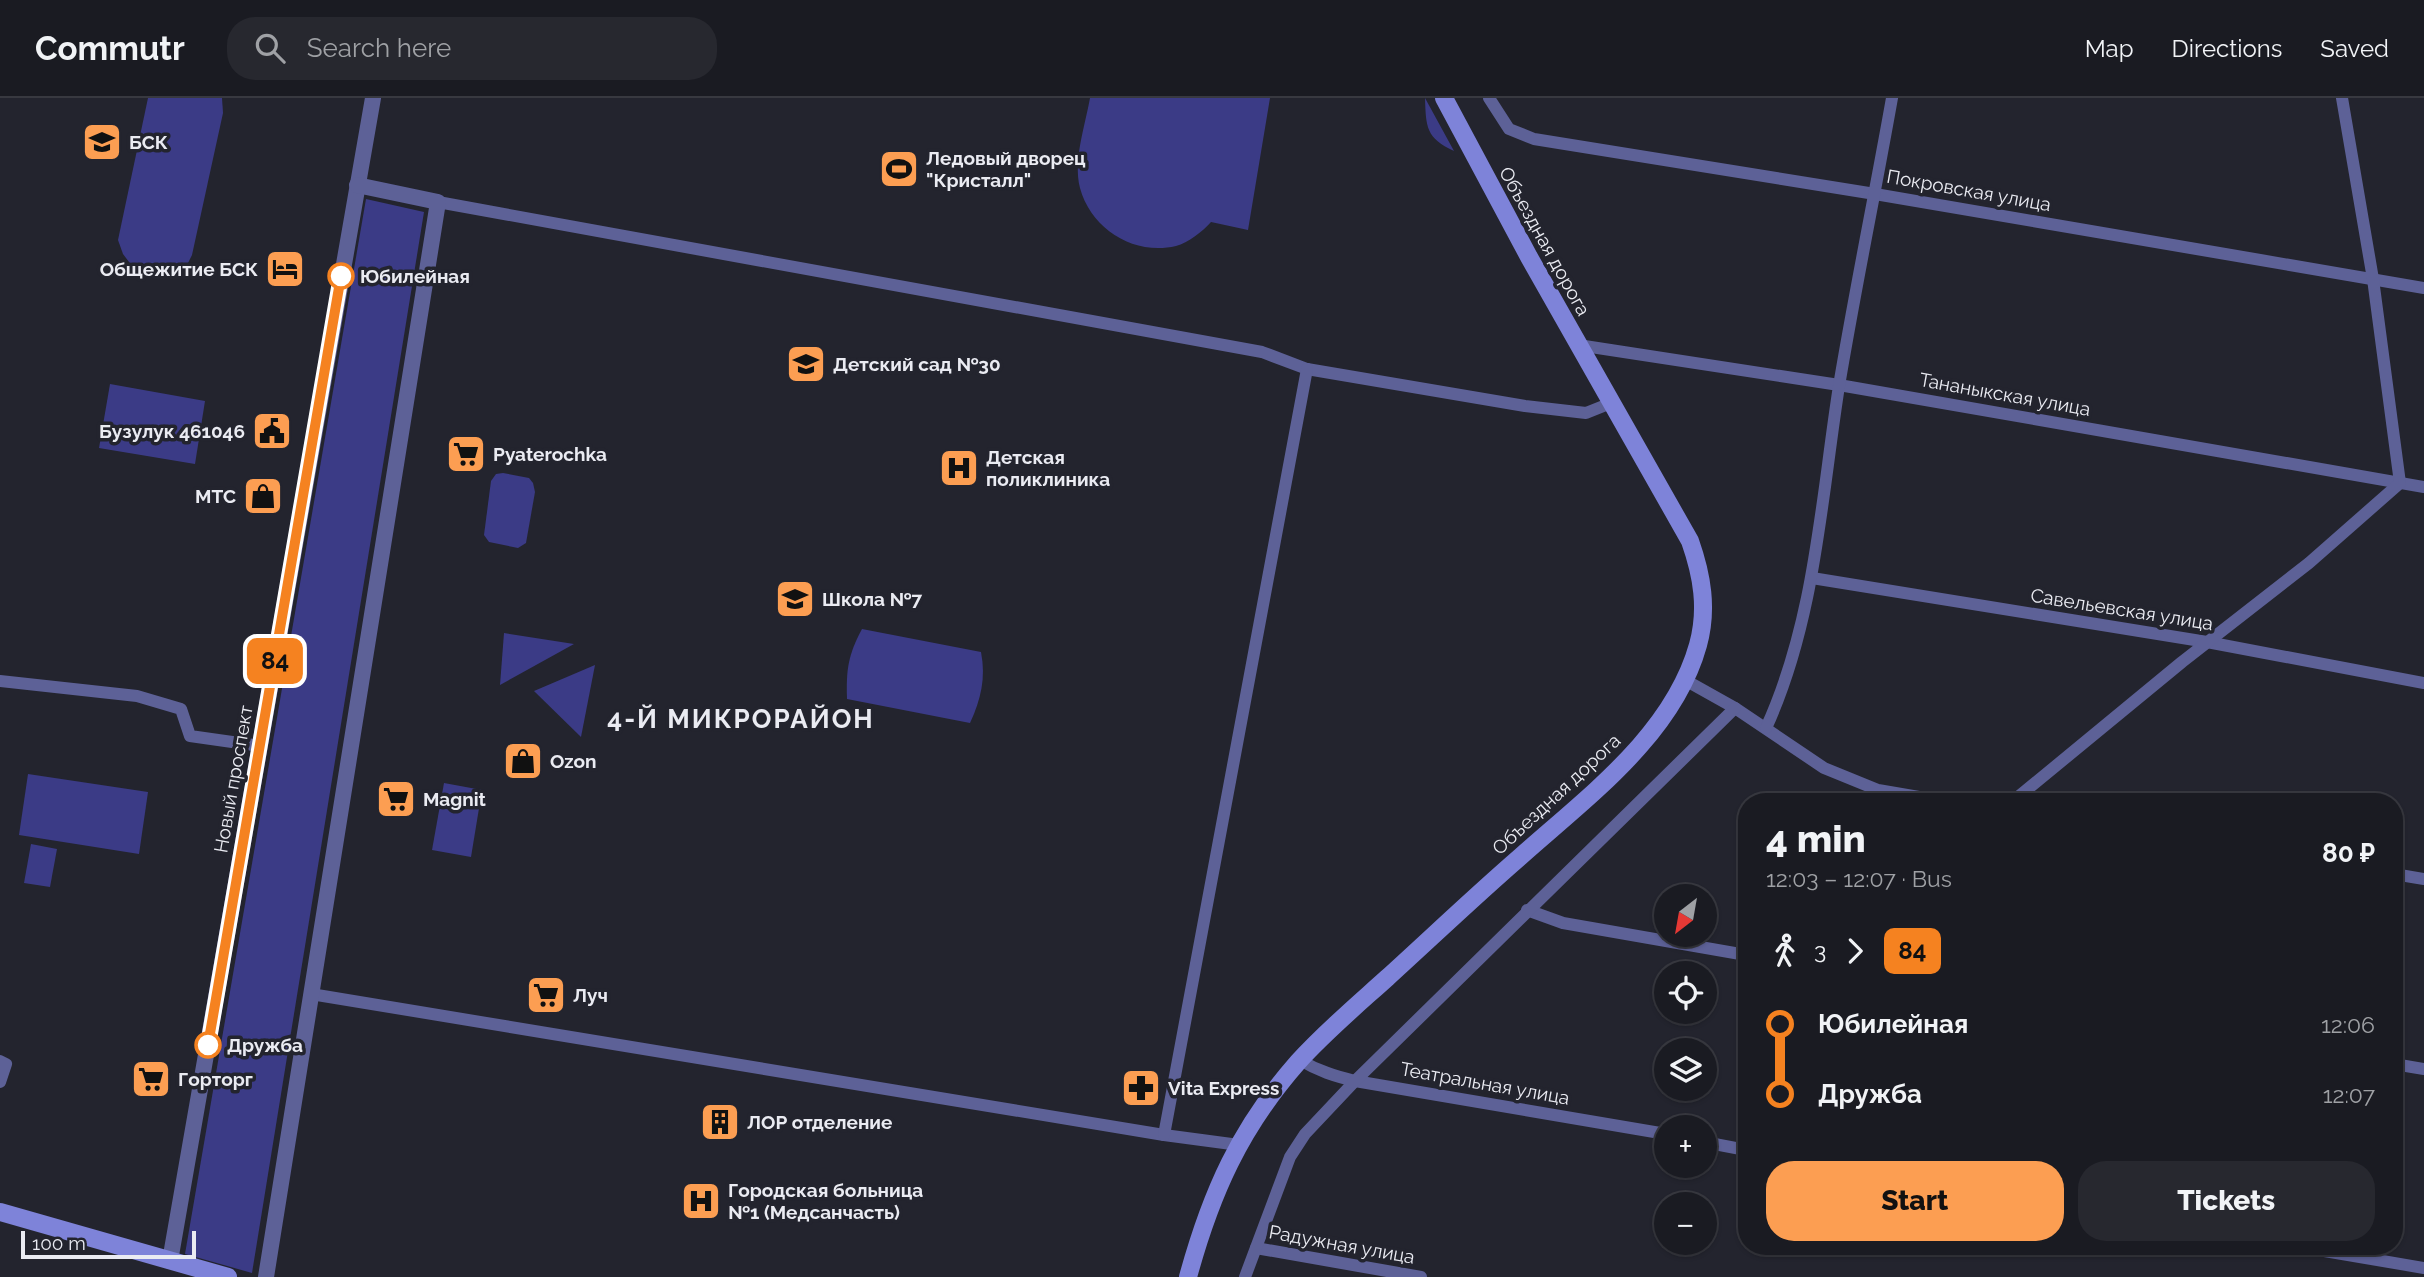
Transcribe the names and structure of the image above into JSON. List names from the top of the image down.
{
  "streets": {
    "main road": ["Объездная дорога"],
    "street": [
      "Покровская улица",
      "Тананыкская улица",
      "Савельевская улица",
      "Новый проспект",
      "Театральная улица",
      "Радужная улица"
    ]
  },
  "crossings": [
    ["Объездная дорога", "Тананыкская улица"],
    ["Объездная дорога", "Театральная улица"]
  ],
  "districts": ["4-Й МИКРОРАЙОН"],
  "places": {
    "school or university": ["БСК", "Детский сад №30", "Школа №7"],
    "sports": ["Ледовый дворец \"Кристалл\""],
    "hotel": ["Общежитие БСК"],
    "other": ["Юбилейная", "Дружба"],
    "public building": ["Бузулук 461046"],
    "supermarket": [
      "Pyaterochka",
      "Magnit",
      "Луч",
      "Горторг"
    ],
    "hospital": ["Детская поликлиника", "Городская больница №1 (Медсанчасть)"],
    "shop": ["МТС", "Ozon"],
    "pharmacy": ["Vita Express"],
    "building": ["ЛОР отделение"]
  },
  "lines": ["bus line 84"],
  "scale_bar": "100 m",
  "north": "bottom left",
  "page": {
    "header": "Commutr",
    "search": "Search here",
    "nav": ["Map", "Directions", "Saved"],
    "on_map": "84",
    "heading": ["4 min", "12:03 – 12:07 · Bus", "80 ₽"],
    "map_buttons": ["+", "−"],
    "legs": ["3", "84"],
    "list": [
      {
        "name": "Юбилейная",
        "value": "12:06"
      },
      {
        "name": "Дружба",
        "value": "12:07"
      }
    ],
    "buttons": ["Start", "Tickets"],
    "scale": "100 m"
  }
}
